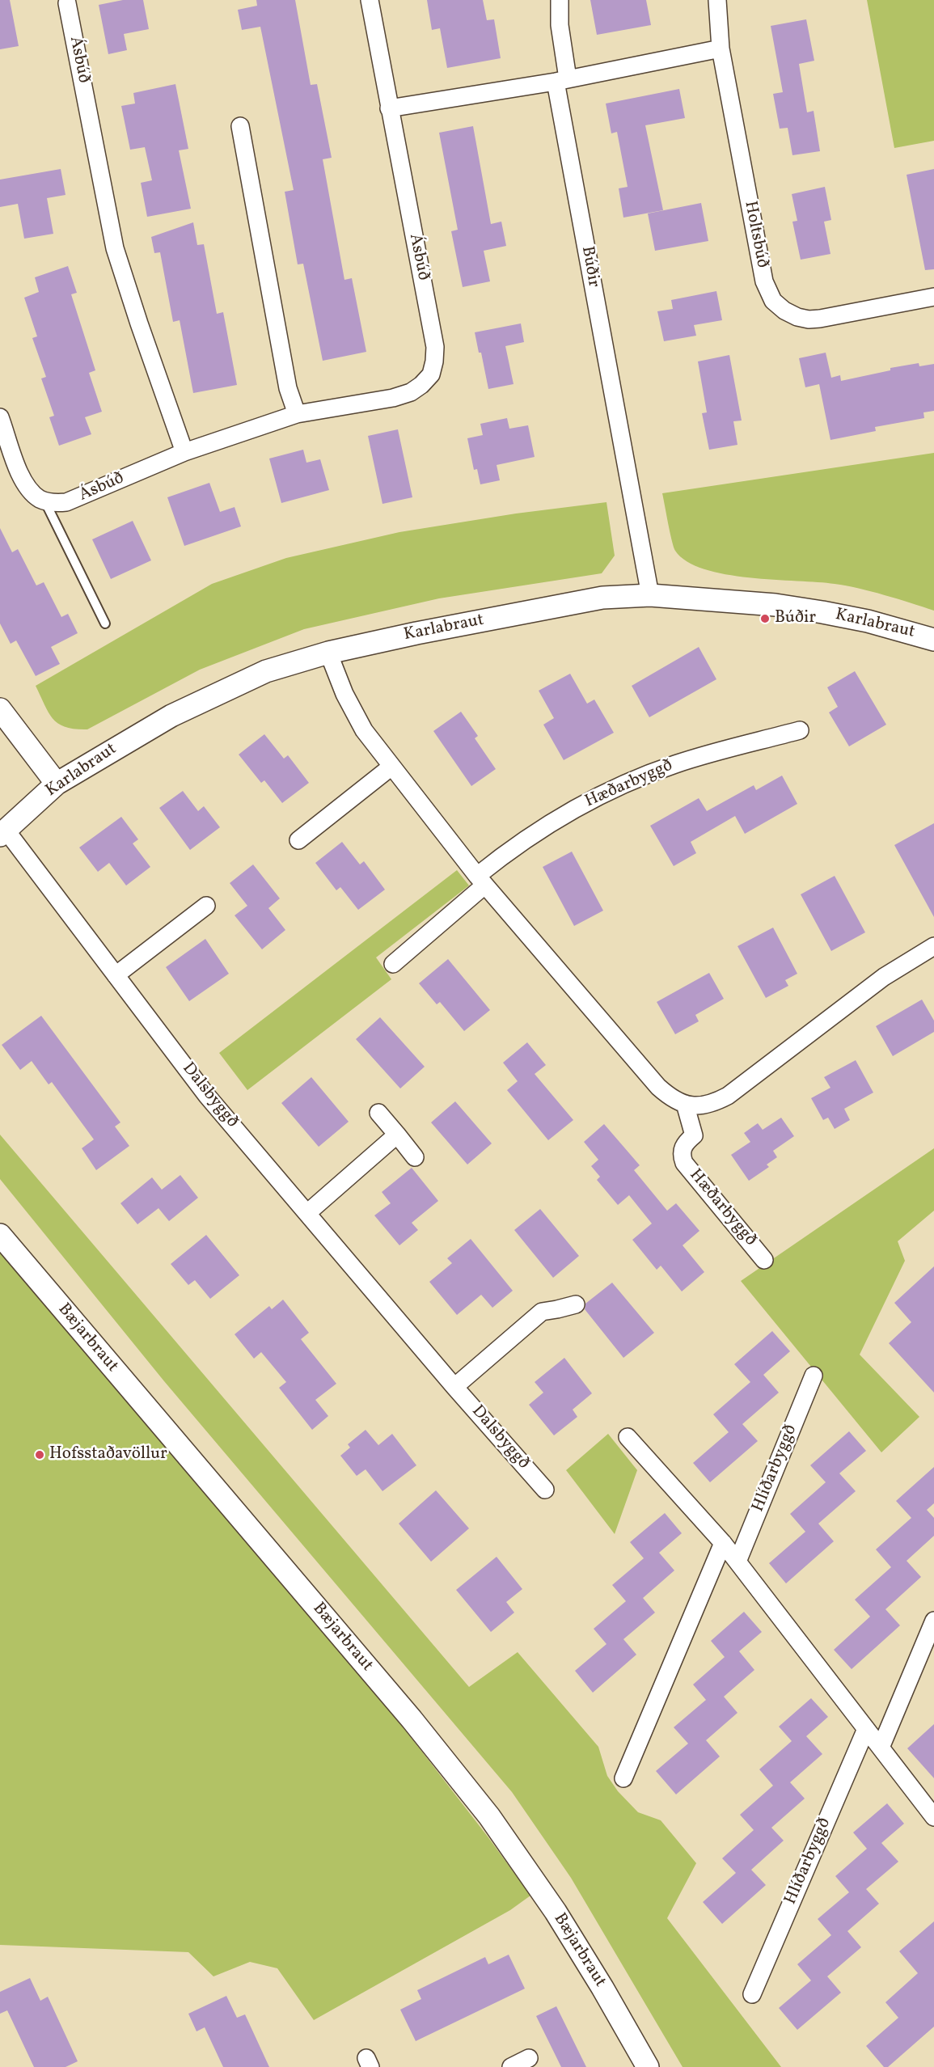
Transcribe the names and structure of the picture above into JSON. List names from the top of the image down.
{
  "streets": {
    "street": [
      "Ásbúð",
      "Holtsbúð",
      "Búðir",
      "Karlabraut",
      "Hæðarbyggð",
      "Dalsbyggð",
      "Bæjarbraut",
      "Hlíðarbyggð"
    ]
  },
  "crossings": [
    ["Búðir", "Karlabraut"],
    ["Karlabraut", "Dalsbyggð"]
  ],
  "places": ["Búðir", "Hofsstaðavöllur"]
}
